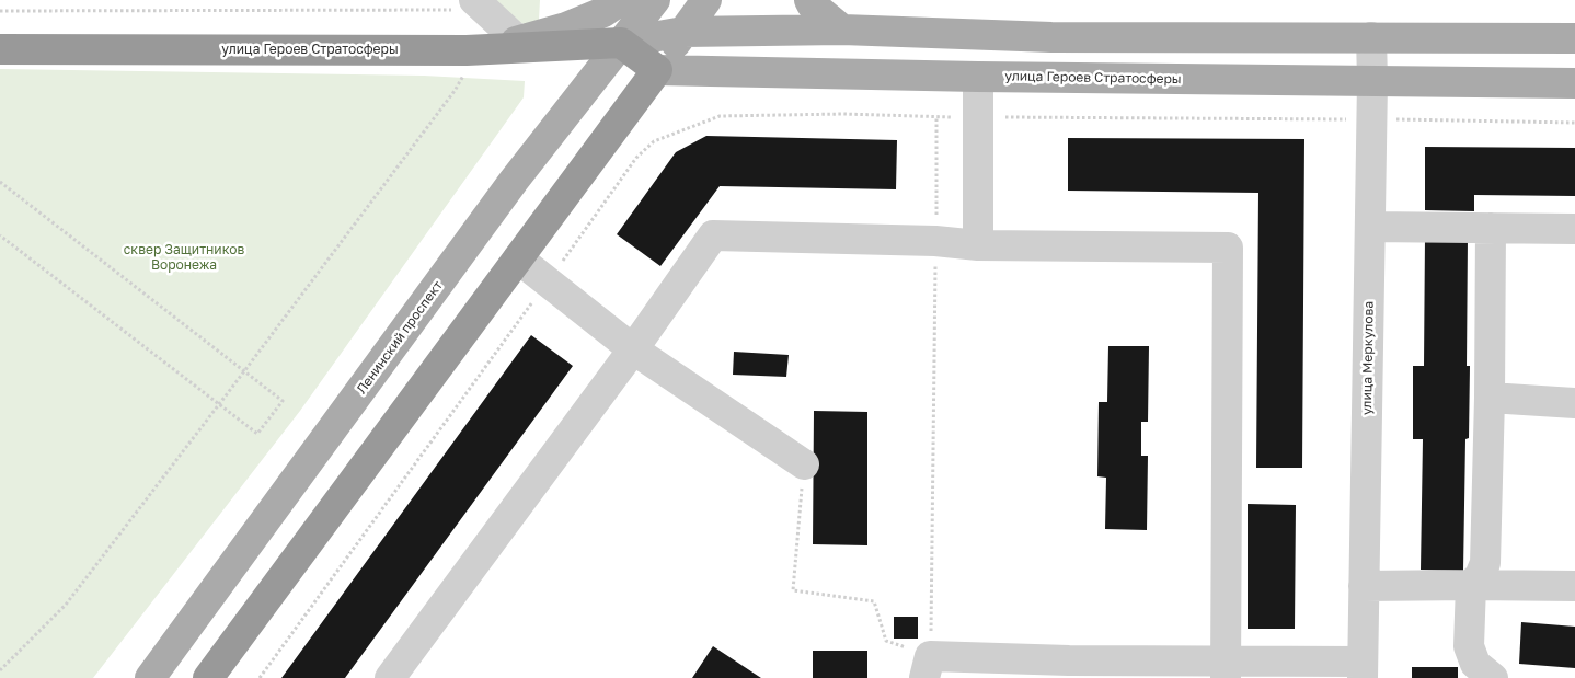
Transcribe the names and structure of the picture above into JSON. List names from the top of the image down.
{
  "streets": {
    "highway": ["улица Героев Стратосферы"],
    "main road": ["Ленинский проспект"],
    "street": ["улица Меркулова"]
  },
  "crossings": [
    ["улица Героев Стратосферы", "Ленинский проспект"],
    ["улица Героев Стратосферы", "улица Меркулова"]
  ],
  "parks": ["сквер Защитников Воронежа"]
}
